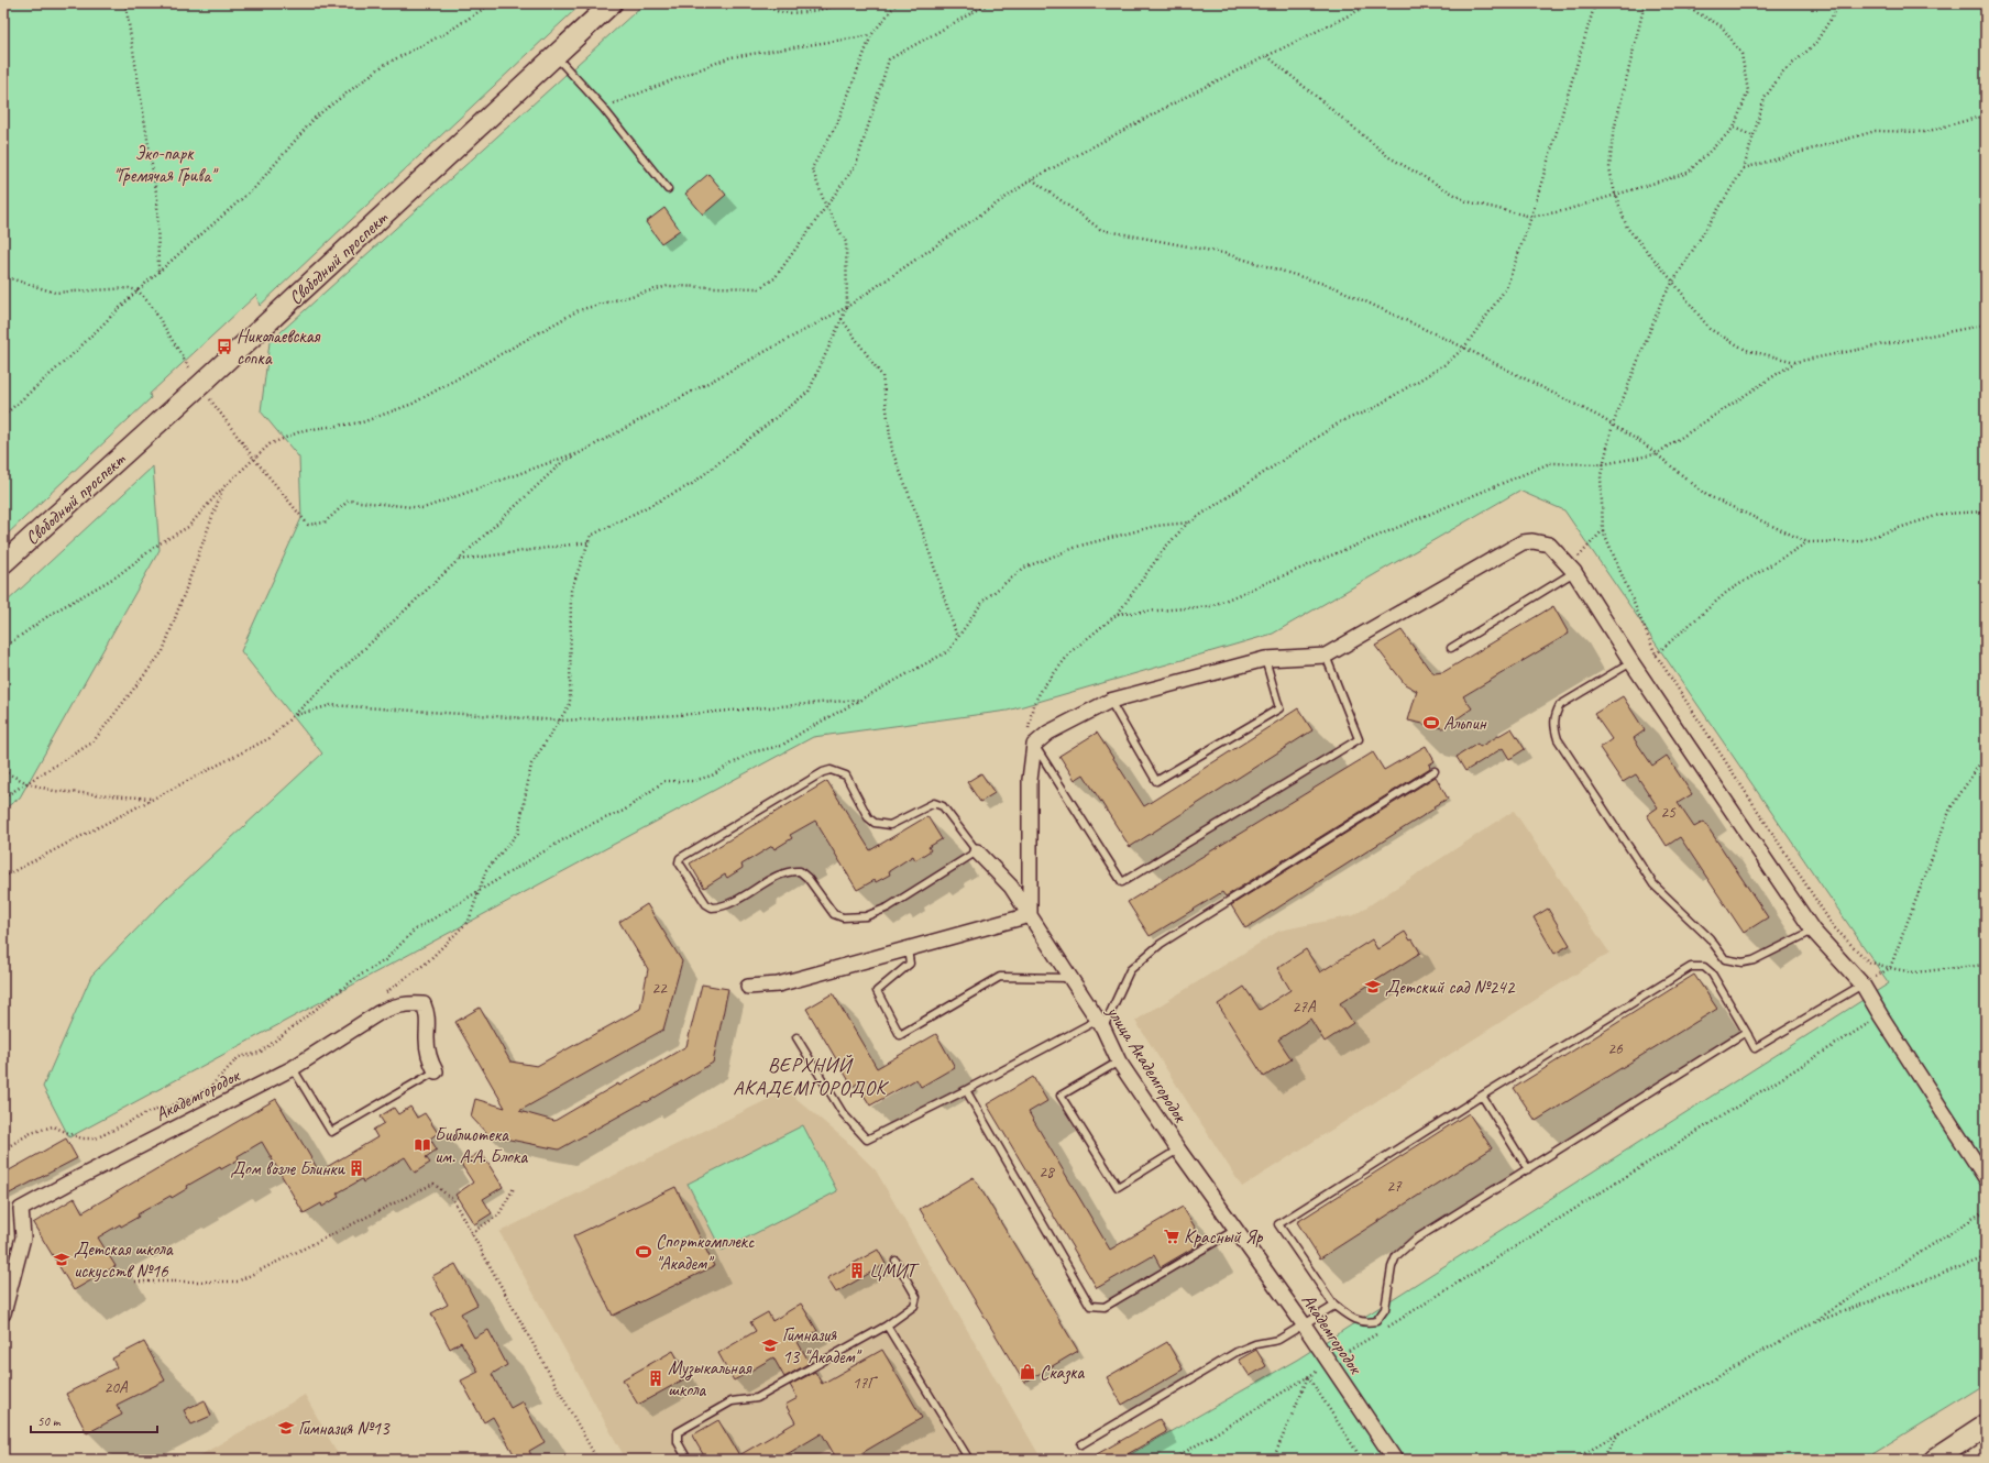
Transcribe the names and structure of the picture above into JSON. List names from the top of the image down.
{
  "streets": {
    "main road": ["Свободный проспект"],
    "street": ["улица Академгородок", "Академгородок"]
  },
  "crossings": [
    ["улица Академгородок", "Академгородок"]
  ],
  "districts": ["ВЕРХНИЙ АКАДЕМГОРОДОК"],
  "parks": ["Эко-парк \"Гремячая Грива\""],
  "places": {
    "bus stop": ["Николаевская сопка"],
    "sports": ["Альпин", "Спорткомплекс \"Академ\""],
    "school or university": [
      "Детский сад №242",
      "Детская школа искусств №16",
      "Гимназия 13 \"Академ\"",
      "Гимназия №13"
    ],
    "library": ["Библиотека им. А.А. Блока"],
    "building": ["Дом возле Блинки", "ЦМИТ", "Музыкальная школа"],
    "supermarket": ["Красный Яр"],
    "shop": ["Сказка"]
  },
  "house_numbers": [
    "25",
    "22",
    "27А",
    "26",
    "28",
    "27",
    "17Г",
    "20А"
  ],
  "scale_bar": "50 m"
}
